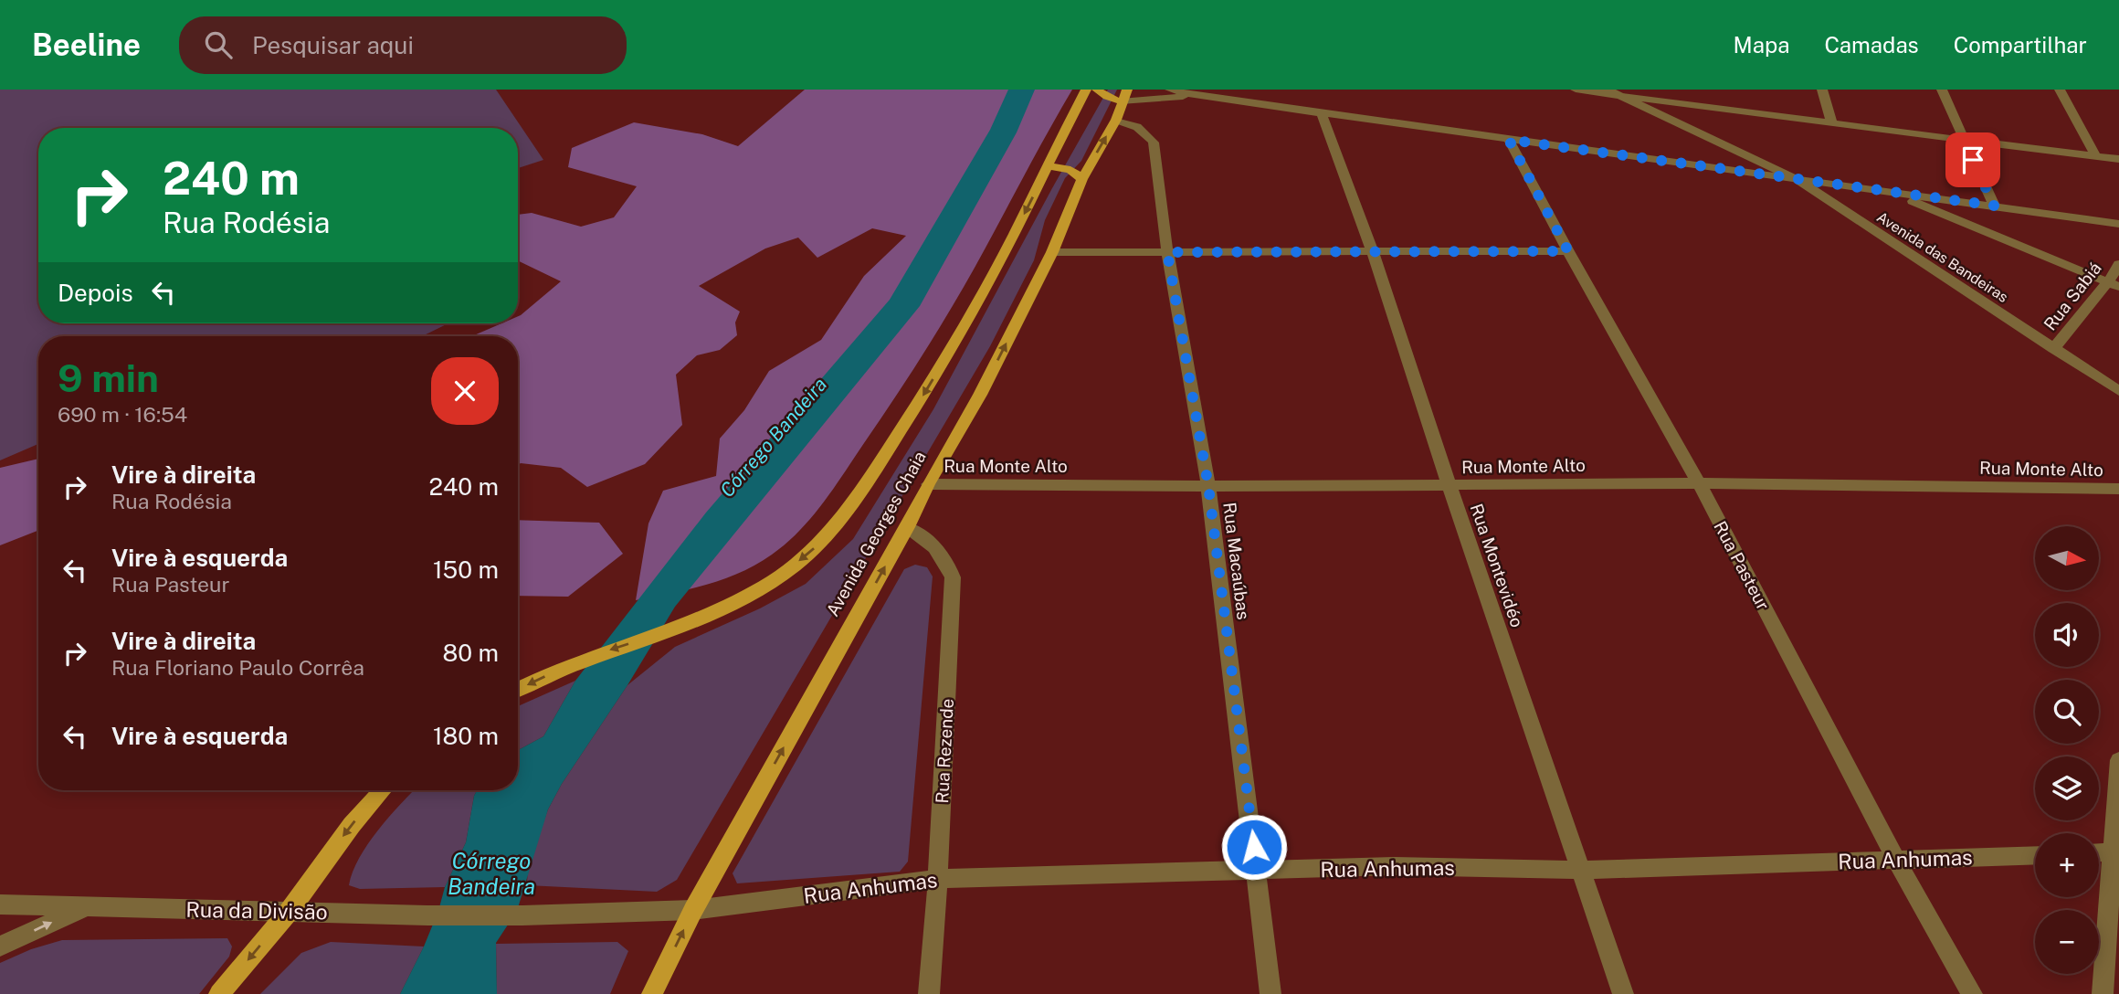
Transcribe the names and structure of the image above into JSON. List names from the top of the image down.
{
  "streets": {
    "main road": ["Avenida Georges Chaia"],
    "street": [
      "Avenida das Bandeiras",
      "Rua Sabiá",
      "Rua Monte Alto",
      "Rua Macaúbas",
      "Rua Montevidéo",
      "Rua Pasteur",
      "Rua Rezende",
      "Rua Anhumas",
      "Rua da Divisão"
    ]
  },
  "crossings": [
    ["Avenida das Bandeiras", "Rua Sabiá"],
    ["Rua Monte Alto", "Avenida Georges Chaia"],
    ["Rua Monte Alto", "Rua Macaúbas"],
    ["Rua Monte Alto", "Rua Montevidéo"],
    ["Rua Monte Alto", "Rua Pasteur"],
    ["Avenida Georges Chaia", "Rua Macaúbas"],
    ["Avenida Georges Chaia", "Rua Rezende"],
    ["Avenida Georges Chaia", "Rua Anhumas"],
    ["Rua Macaúbas", "Rua Anhumas"],
    ["Rua Montevidéo", "Rua Anhumas"],
    ["Rua Pasteur", "Rua Anhumas"],
    ["Rua Rezende", "Rua Anhumas"],
    ["Rua Anhumas", "Rua da Divisão"]
  ],
  "water": ["Córrego Bandeira"],
  "north": "right",
  "page": {
    "header": "Beeline",
    "search": "Pesquisar aqui",
    "nav": ["Mapa", "Camadas", "Compartilhar"],
    "turn": ["240 m", "Rua Rodésia"],
    "then": "Depois",
    "heading": ["9 min", "690 m · 16:54"],
    "list": [
      {
        "name": "Vire à direita",
        "note": "Rua Rodésia",
        "value": "240 m"
      },
      {
        "name": "Vire à esquerda",
        "note": "Rua Pasteur",
        "value": "150 m"
      },
      {
        "name": "Vire à direita",
        "note": "Rua Floriano Paulo Corrêa",
        "value": "80 m"
      },
      {
        "name": "Vire à esquerda",
        "value": "180 m"
      }
    ],
    "map_buttons": ["+", "−"]
  }
}
